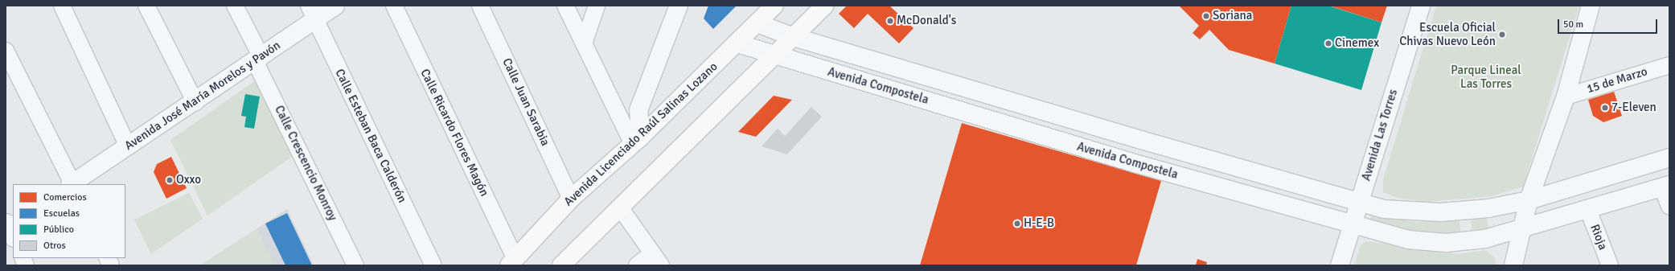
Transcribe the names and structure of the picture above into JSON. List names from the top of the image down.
{
  "streets": {
    "main road": ["Avenida Licenciado Raúl Salinas Lozano"],
    "street": [
      "15 de Marzo",
      "Avenida Compostela",
      "Avenida José María Morelos y Pavón",
      "Calle Juan Sarabia",
      "Calle Ricardo Flores Magón",
      "Avenida Las Torres",
      "Calle Esteban Baca Calderón",
      "Calle Crescencio Monroy",
      "Rioja"
    ]
  },
  "crossings": [
    ["Avenida Compostela", "Avenida Licenciado Raúl Salinas Lozano"],
    ["Avenida Compostela", "Avenida Las Torres"],
    ["Avenida Compostela", "Rioja"],
    ["Avenida José María Morelos y Pavón", "Calle Esteban Baca Calderón"],
    ["Avenida José María Morelos y Pavón", "Calle Crescencio Monroy"],
    ["Calle Juan Sarabia", "Avenida Licenciado Raúl Salinas Lozano"],
    ["Calle Ricardo Flores Magón", "Avenida Licenciado Raúl Salinas Lozano"]
  ],
  "parks": ["Parque Lineal Las Torres"],
  "places": [
    "Soriana",
    "McDonald's",
    "Escuela Oficial Chivas Nuevo León",
    "Cinemex",
    "7-Eleven",
    "Oxxo",
    "H-E-B"
  ],
  "legend": [
    "Comercios",
    "Escuelas",
    "Público",
    "Otros"
  ],
  "scale_bar": "50 m"
}
